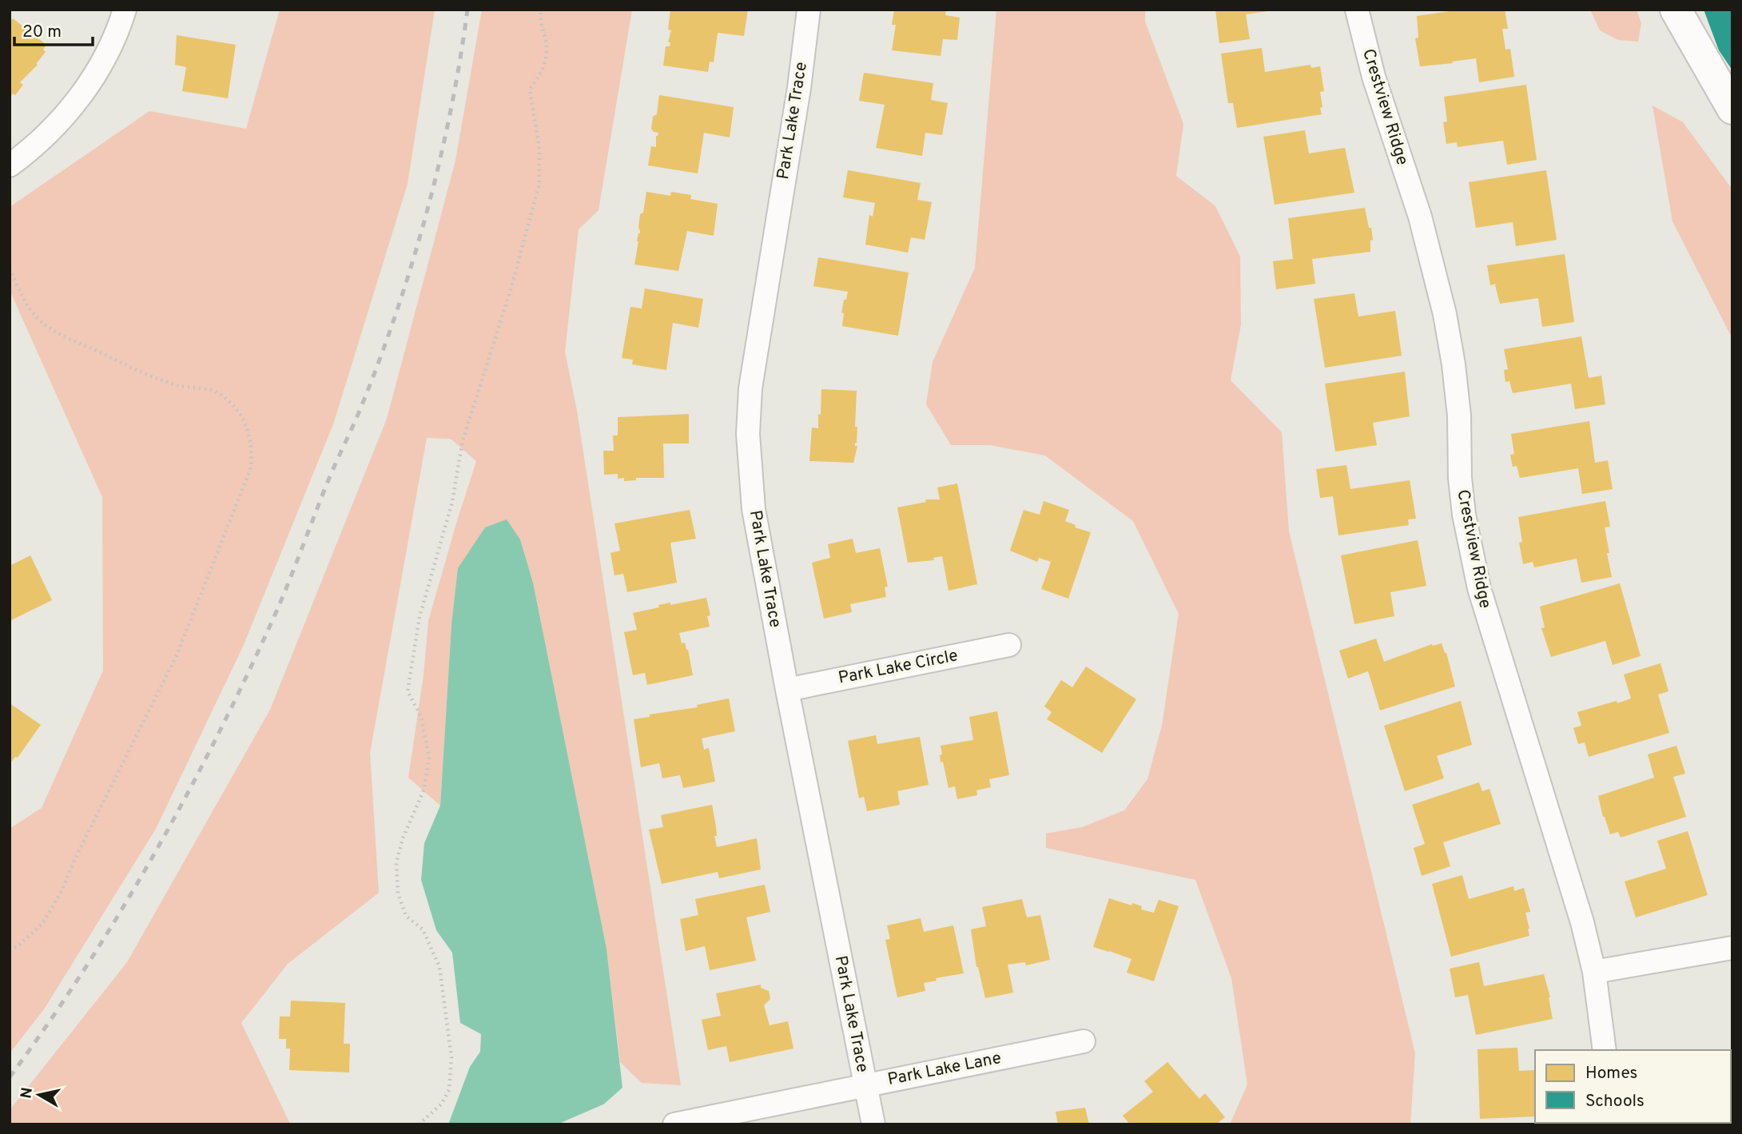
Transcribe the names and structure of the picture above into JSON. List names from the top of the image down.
{
  "streets": {
    "street": [
      "Crestview Ridge",
      "Park Lake Trace",
      "Park Lake Circle",
      "Park Lake Lane"
    ]
  },
  "crossings": [
    ["Park Lake Trace", "Park Lake Circle"],
    ["Park Lake Trace", "Park Lake Lane"]
  ],
  "legend": ["Homes", "Schools"],
  "scale_bar": "20 m",
  "north": "left"
}
